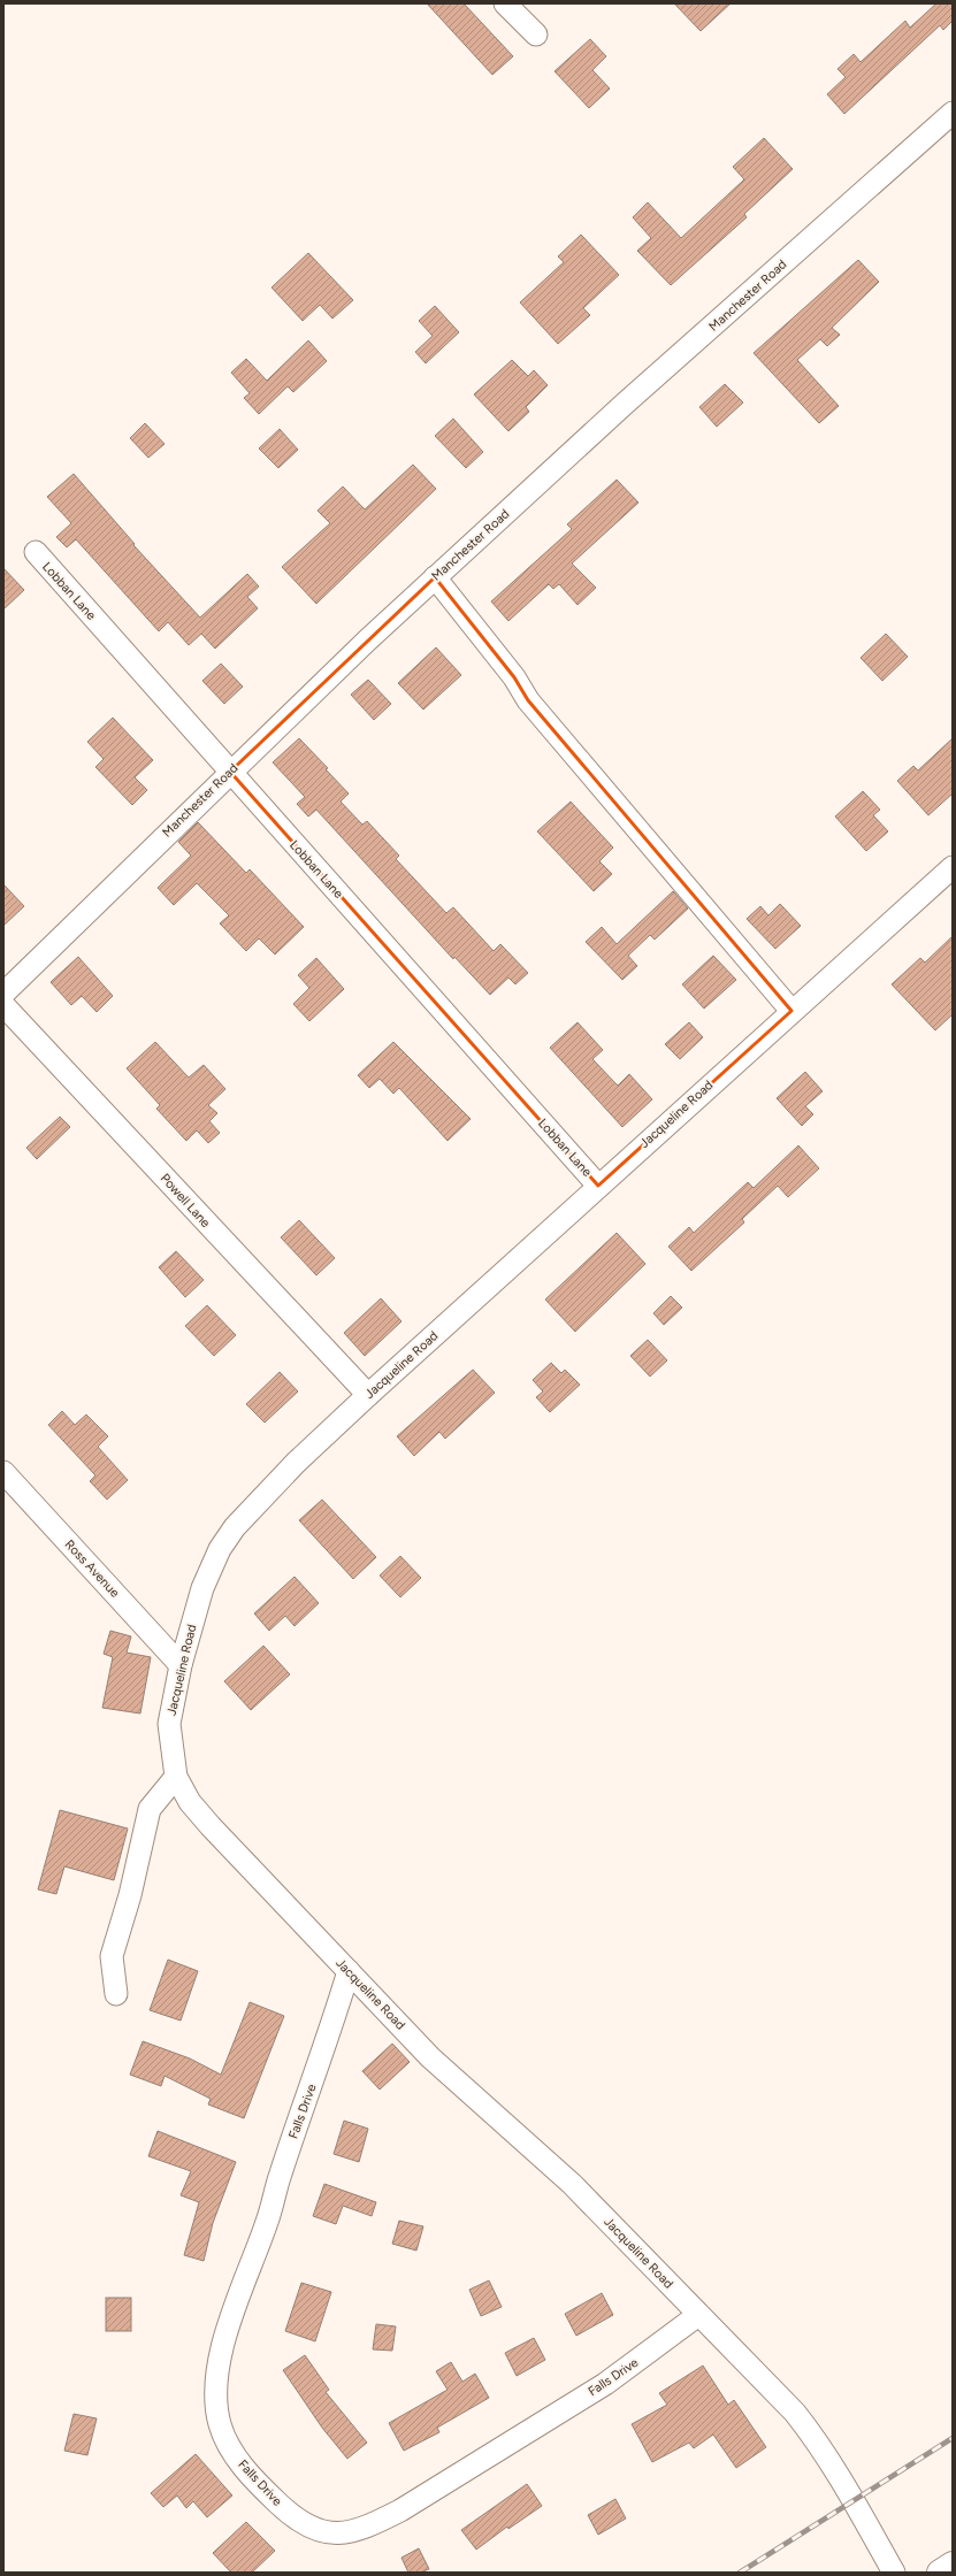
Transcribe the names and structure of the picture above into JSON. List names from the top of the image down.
{
  "streets": {
    "street": [
      "Manchester Road",
      "Lobban Lane",
      "Jacqueline Road",
      "Powell Lane",
      "Ross Avenue",
      "Falls Drive"
    ]
  },
  "crossings": [
    ["Manchester Road", "Lobban Lane"],
    ["Lobban Lane", "Jacqueline Road"],
    ["Jacqueline Road", "Powell Lane"],
    ["Jacqueline Road", "Ross Avenue"],
    ["Jacqueline Road", "Falls Drive"]
  ]
}
